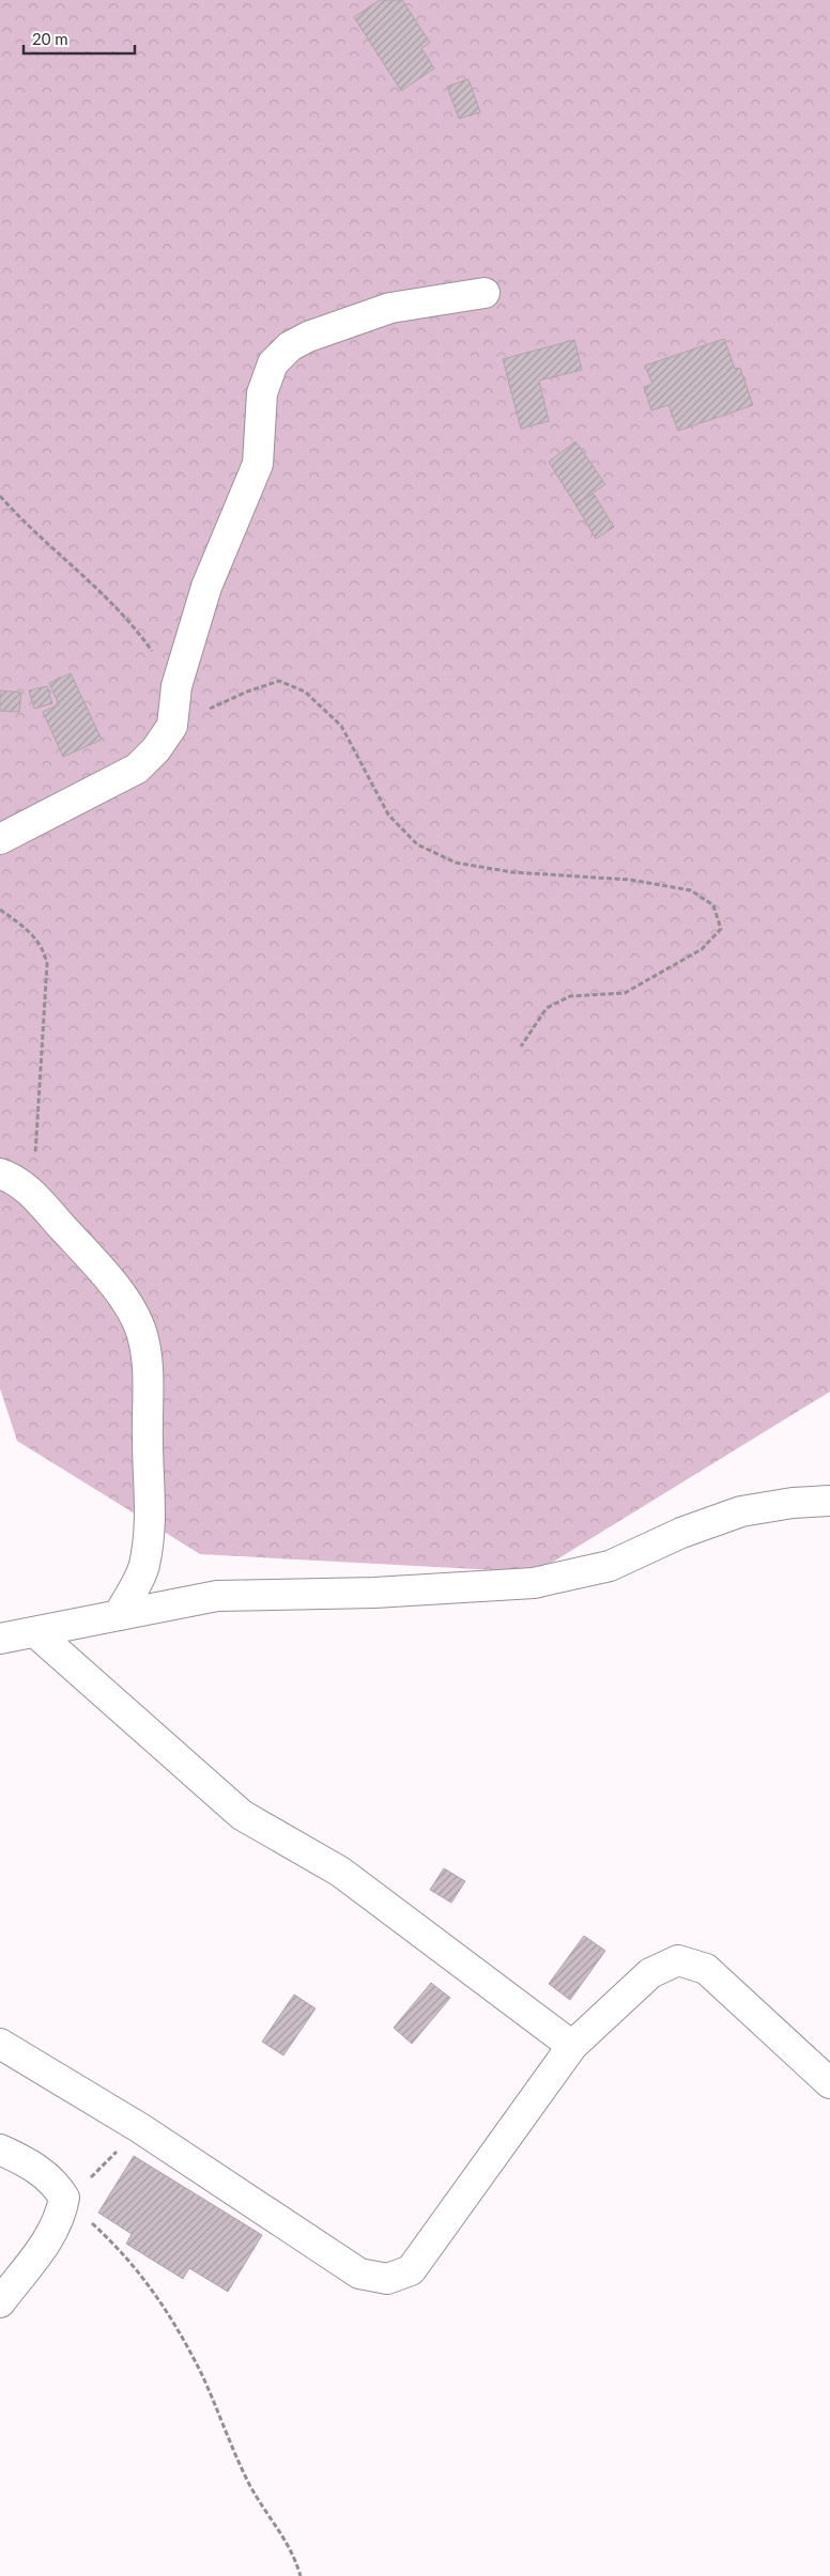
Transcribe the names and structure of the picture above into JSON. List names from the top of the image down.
{
  "scale_bar": "20 m"
}
